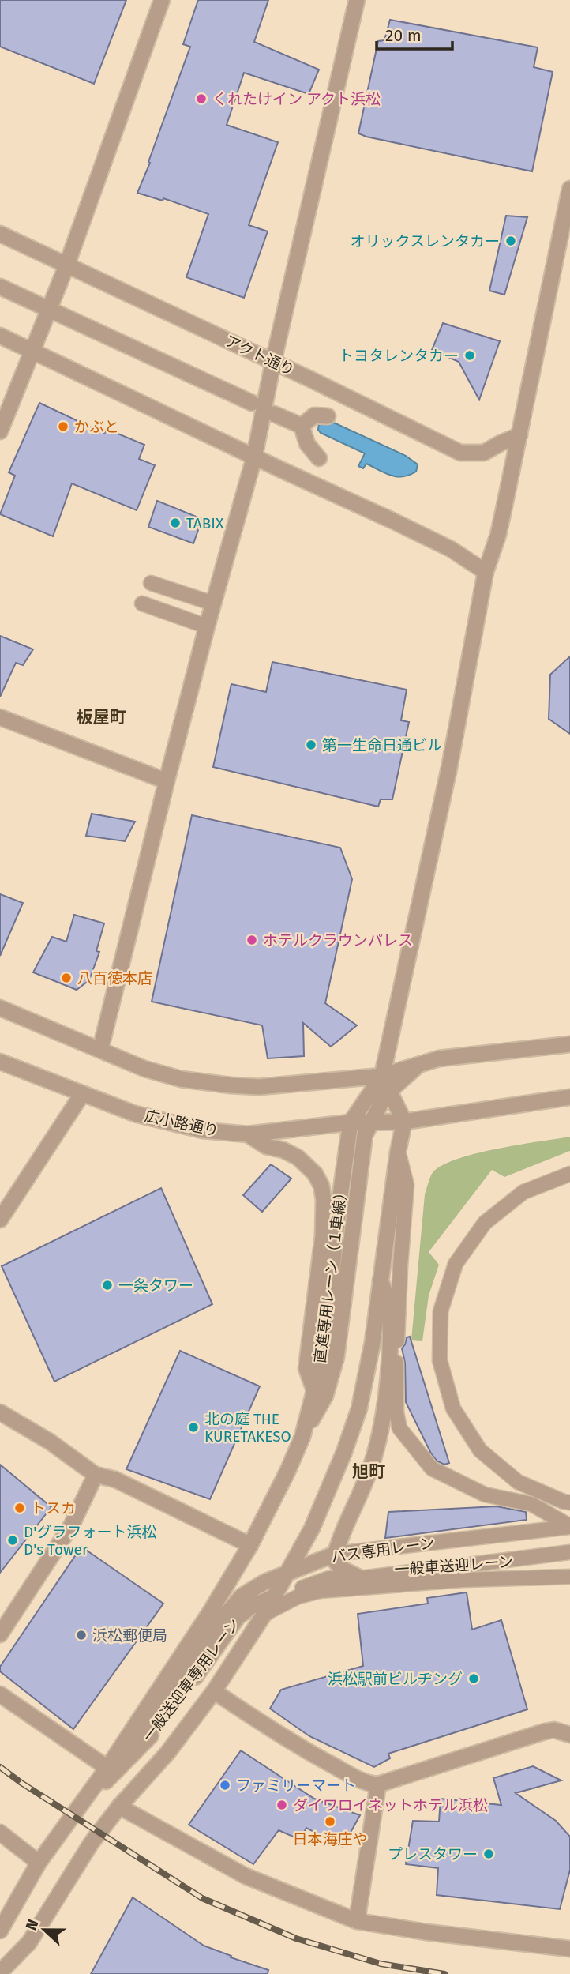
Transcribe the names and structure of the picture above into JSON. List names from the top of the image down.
{
  "streets": {
    "street": [
      "アクト通り",
      "広小路通り",
      "直進専用レーン（１車線）",
      "バス専用レーン",
      "一般送迎車専用レーン"
    ],
    "lane": ["一般車送迎レーン"]
  },
  "crossings": [
    ["広小路通り", "直進専用レーン（１車線）"],
    ["直進専用レーン（１車線）", "バス専用レーン"],
    ["一般車送迎レーン", "一般送迎車専用レーン"]
  ],
  "districts": ["板屋町", "旭町"],
  "places": [
    "くれたけイン アクト浜松",
    "オリックスレンタカー",
    "トヨタレンタカー",
    "かぶと",
    "TABIX",
    "第一生命日通ビル",
    "ホテルクラウンパレス",
    "八百徳本店",
    "一条タワー",
    "北の庭 THE KURETAKESO",
    "トスカ",
    "D'グラフォート浜松 D's Tower",
    "浜松郵便局",
    "浜松駅前ビルヂング",
    "ファミリーマート",
    "ダイワロイネットホテル浜松",
    "日本海庄や",
    "プレスタワー"
  ],
  "scale_bar": "20 m",
  "north": "left"
}
